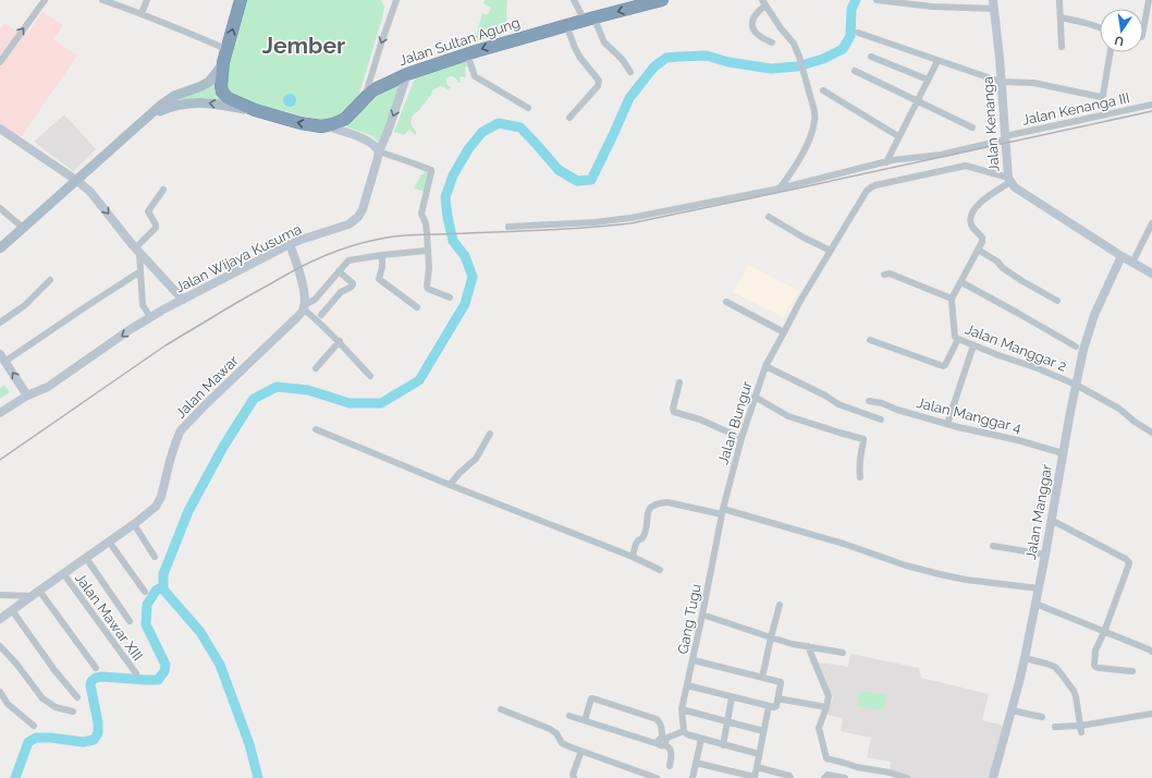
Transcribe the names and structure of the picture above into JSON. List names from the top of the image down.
{
  "streets": {
    "highway": ["Jalan Sultan Agung"],
    "street": [
      "Jalan Kenanga III",
      "Jalan Kenanga",
      "Jalan Wijaya Kusuma",
      "Jalan Manggar 2",
      "Jalan Mawar",
      "Jalan Manggar 4",
      "Jalan Bungur",
      "Jalan Manggar",
      "Jalan Mawar XIII",
      "Gang Tugu"
    ]
  },
  "crossings": [
    ["Jalan Sultan Agung", "Jalan Wijaya Kusuma"],
    ["Jalan Kenanga III", "Jalan Kenanga"],
    ["Jalan Kenanga", "Jalan Bungur"],
    ["Jalan Kenanga", "Jalan Manggar"],
    ["Jalan Manggar 2", "Jalan Manggar"],
    ["Jalan Mawar", "Jalan Mawar XIII"],
    ["Jalan Manggar 4", "Jalan Manggar"],
    ["Jalan Bungur", "Gang Tugu"]
  ],
  "one_way": ["Jalan Sultan Agung"],
  "districts": ["Jember"],
  "north": "bottom"
}
